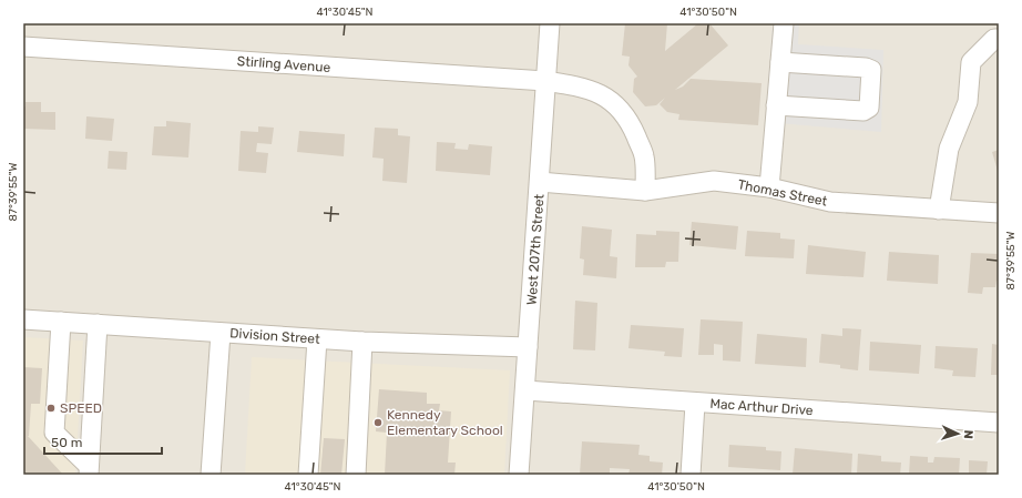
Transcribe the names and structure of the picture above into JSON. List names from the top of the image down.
{
  "streets": {
    "street": [
      "Stirling Avenue",
      "Thomas Street",
      "West 207th Street",
      "Division Street",
      "Mac Arthur Drive"
    ]
  },
  "crossings": [
    ["Stirling Avenue", "Thomas Street"],
    ["Stirling Avenue", "West 207th Street"],
    ["Thomas Street", "West 207th Street"],
    ["West 207th Street", "Division Street"],
    ["West 207th Street", "Mac Arthur Drive"]
  ],
  "places": ["SPEED", "Kennedy Elementary School"],
  "scale_bar": "50 m",
  "north": "right",
  "coordinates": ["41°30'45\"N", "41°30'50\"N", "87°39'55\"W"]
}
